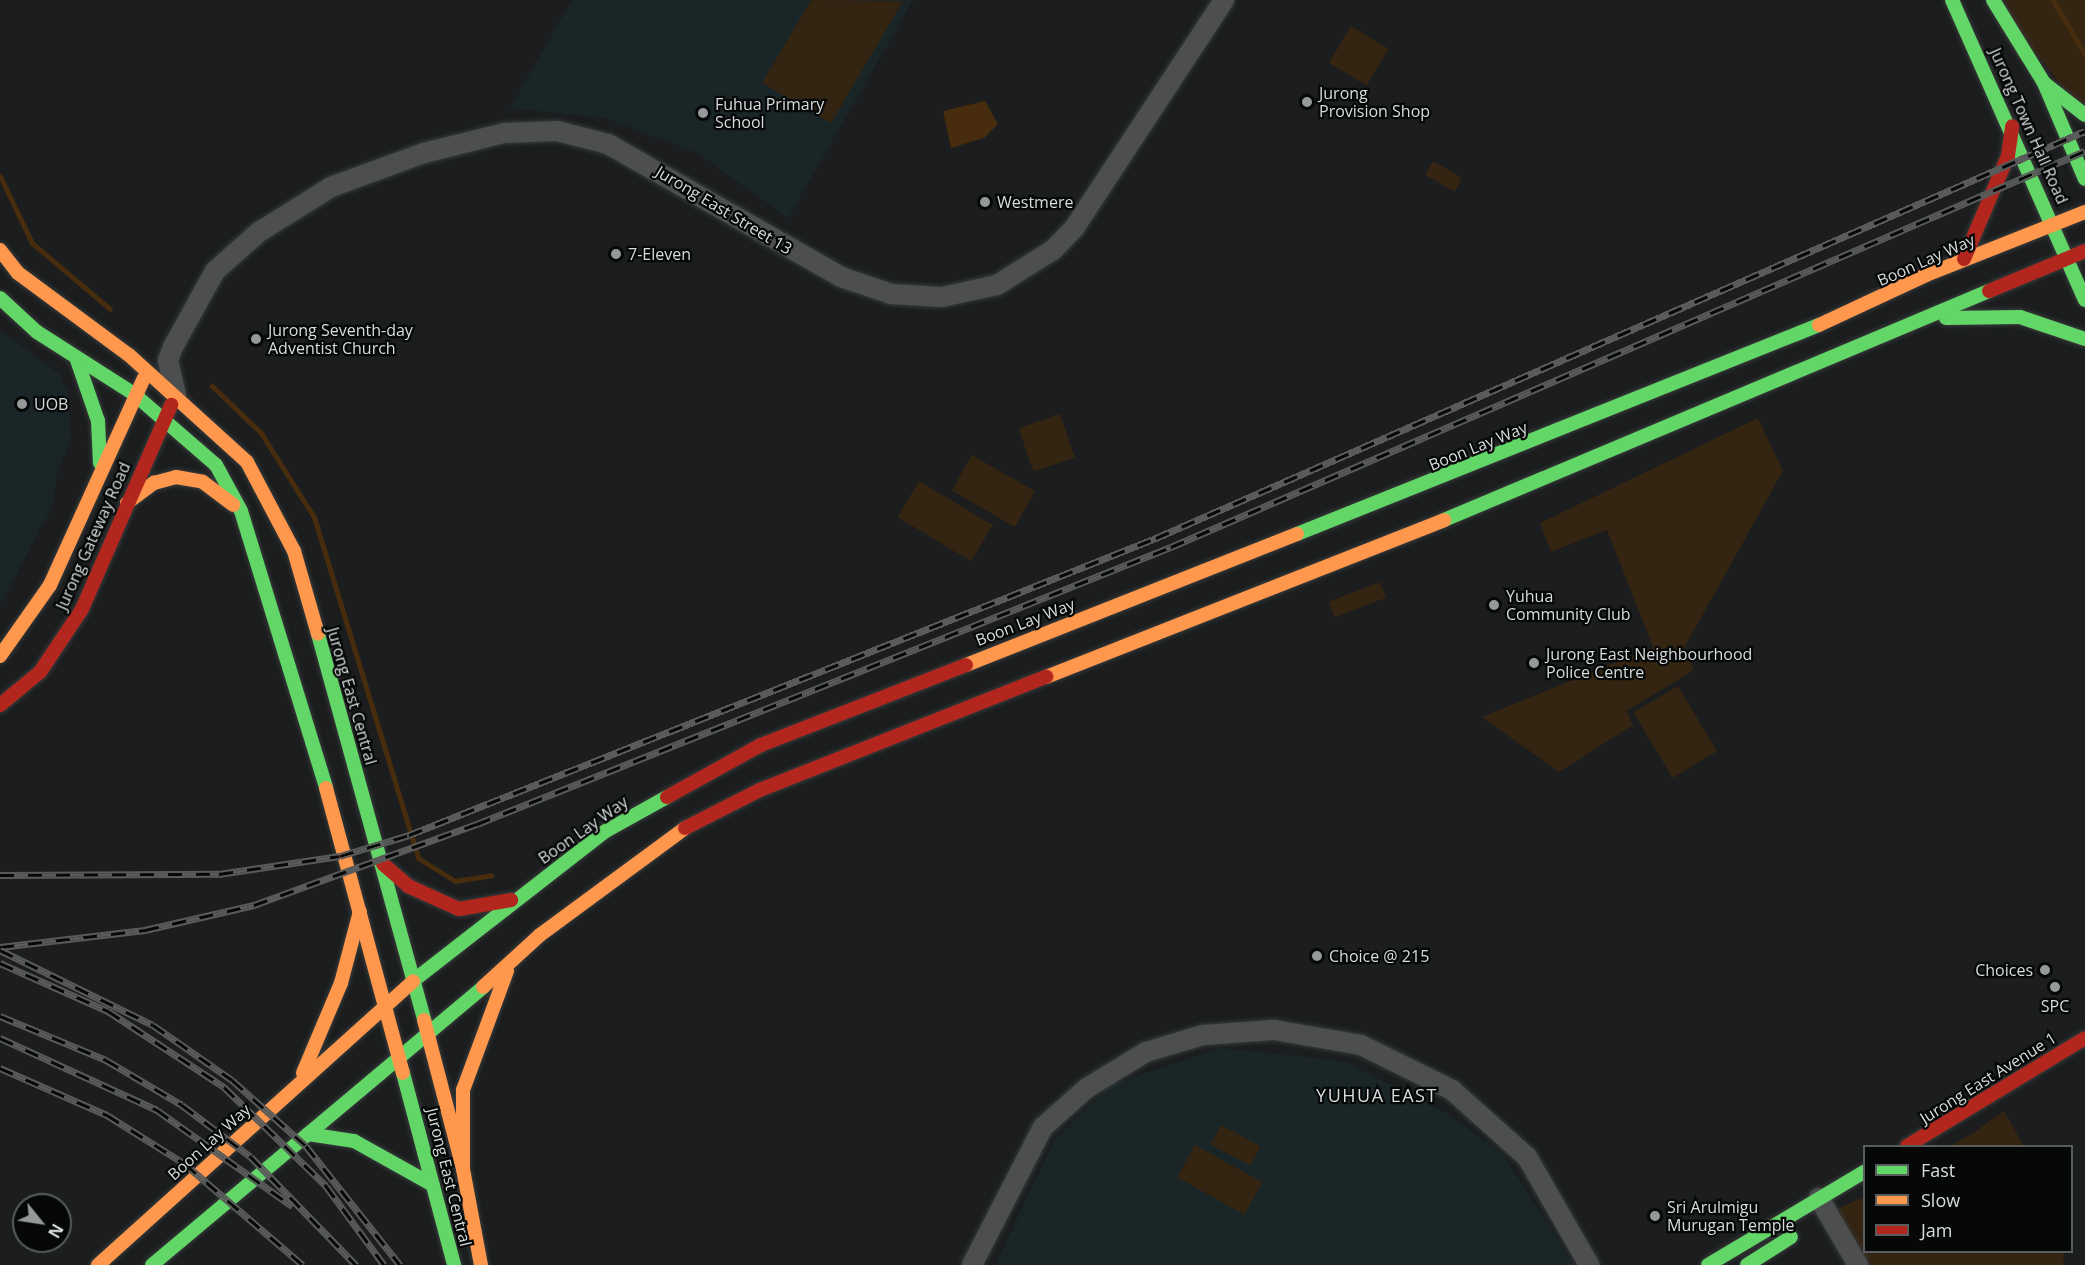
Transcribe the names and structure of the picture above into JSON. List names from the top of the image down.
{
  "streets": {
    "main road": [
      "Jurong Town Hall Road",
      "Boon Lay Way",
      "Jurong Gateway Road",
      "Jurong East Central",
      "Jurong East Avenue 1"
    ],
    "street": ["Jurong East Street 13"]
  },
  "crossings": [
    ["Jurong Town Hall Road", "Boon Lay Way"],
    ["Boon Lay Way", "Jurong East Central"],
    ["Jurong Gateway Road", "Jurong East Central"]
  ],
  "districts": ["YUHUA EAST"],
  "places": [
    "Jurong Provision Shop",
    "Fuhua Primary School",
    "Westmere",
    "7-Eleven",
    "Jurong Seventh-day Adventist Church",
    "UOB",
    "Yuhua Community Club",
    "Jurong East Neighbourhood Police Centre",
    "Choice @ 215",
    "Choices",
    "SPC",
    "Sri Arulmigu Murugan Temple"
  ],
  "legend": ["Fast", "Slow", "Jam"],
  "north": "bottom right"
}
